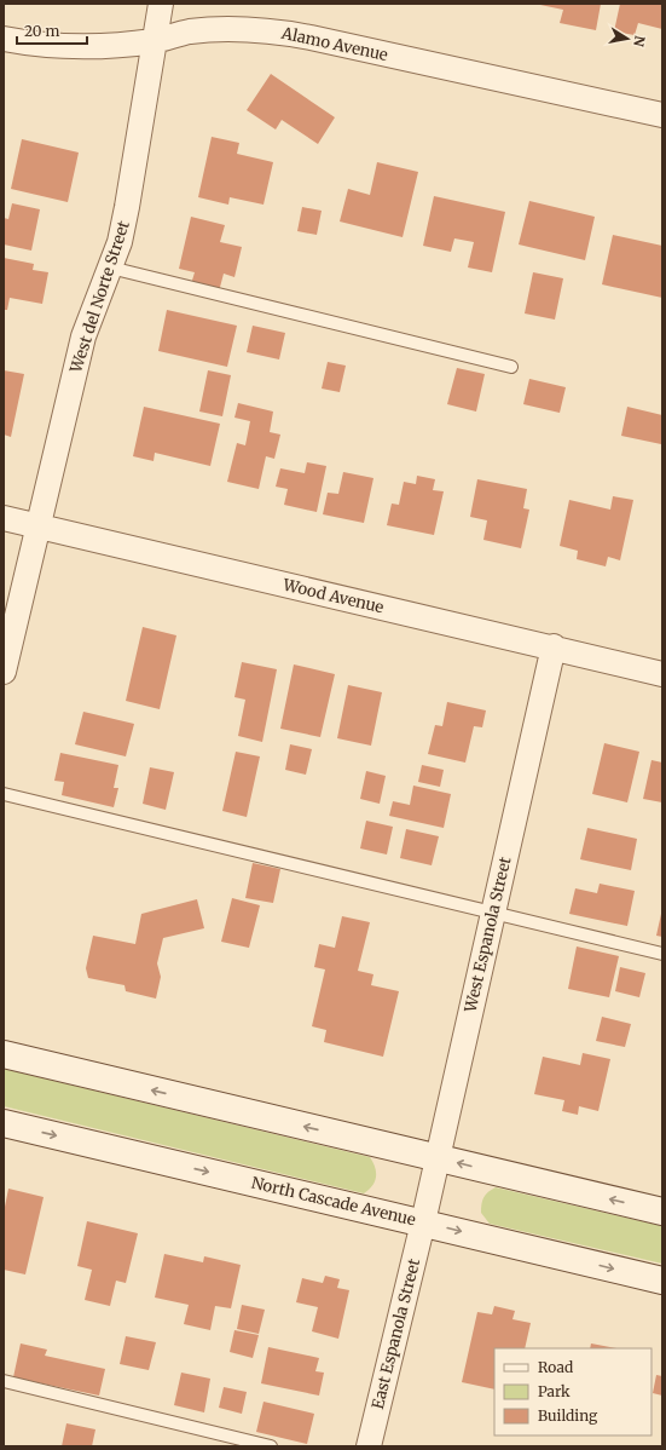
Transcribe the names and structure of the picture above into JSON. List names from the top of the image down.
{
  "streets": {
    "main road": ["North Cascade Avenue"],
    "street": [
      "Alamo Avenue",
      "West del Norte Street",
      "Wood Avenue",
      "West Espanola Street",
      "East Espanola Street"
    ]
  },
  "crossings": [
    ["Alamo Avenue", "West del Norte Street"],
    ["West del Norte Street", "Wood Avenue"],
    ["Wood Avenue", "West Espanola Street"],
    ["West Espanola Street", "North Cascade Avenue"],
    ["West Espanola Street", "East Espanola Street"],
    ["North Cascade Avenue", "East Espanola Street"]
  ],
  "legend": ["Road", "Park", "Building"],
  "scale_bar": "20 m",
  "north": "right"
}
